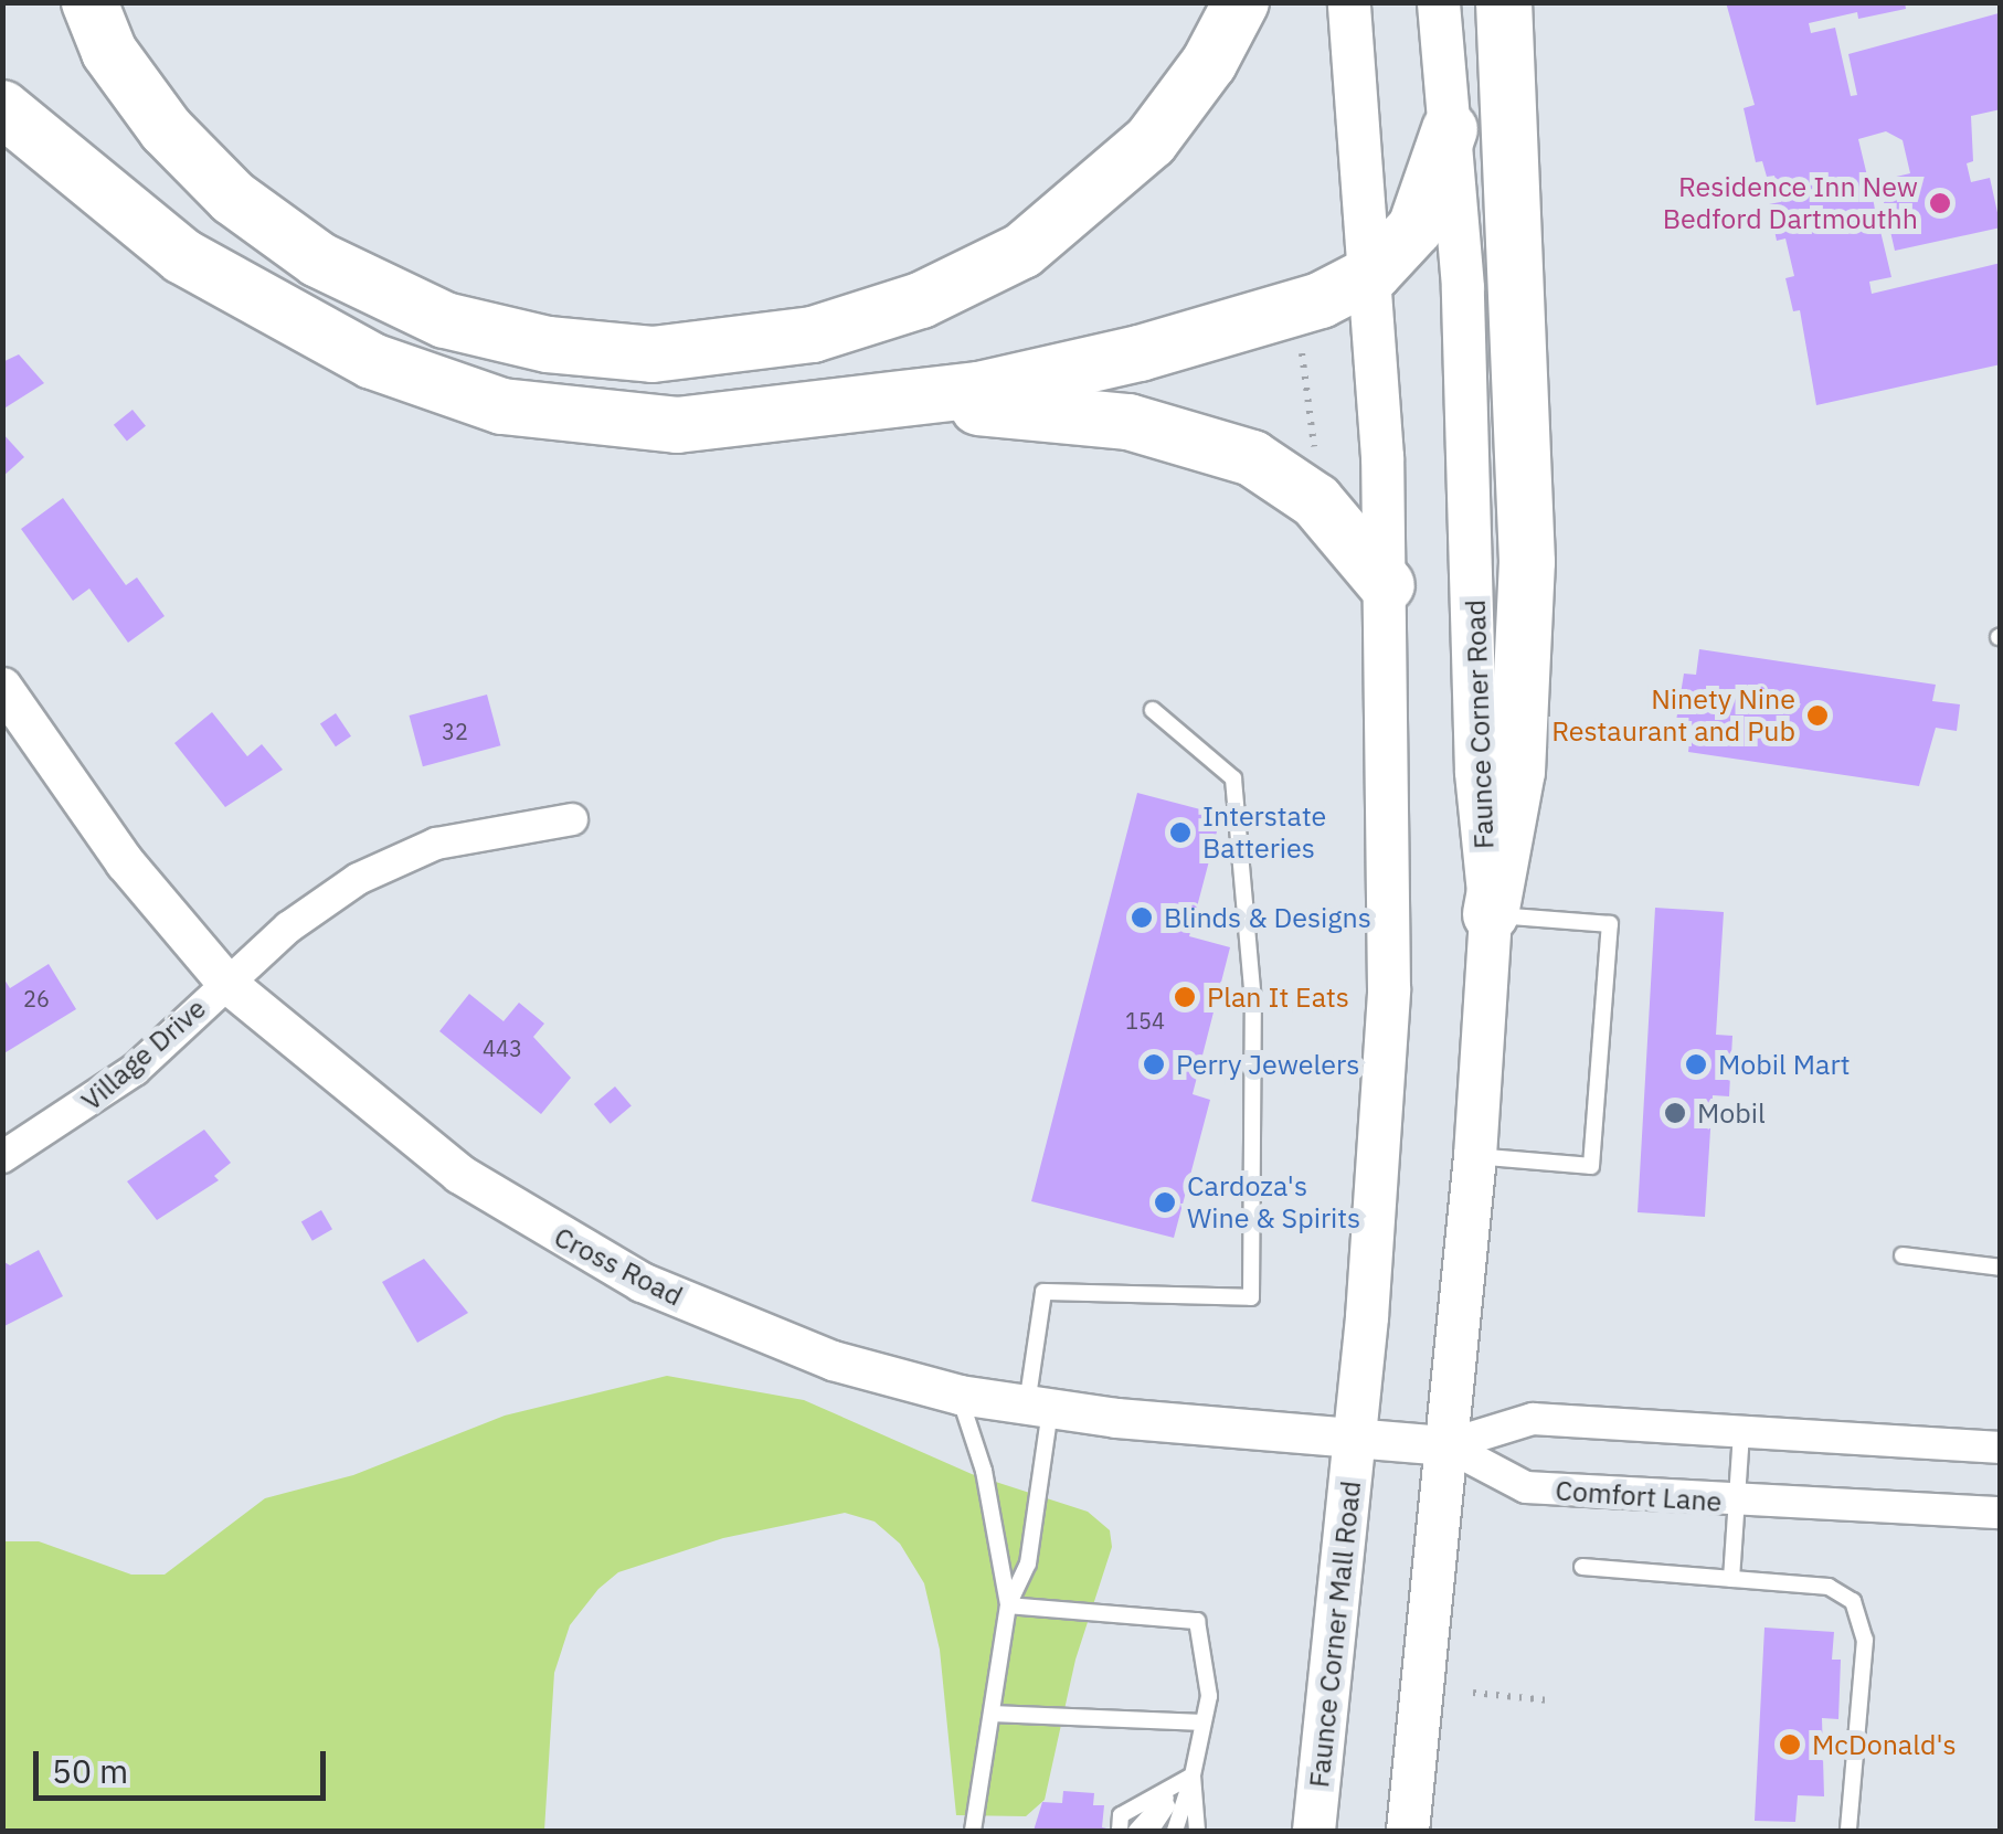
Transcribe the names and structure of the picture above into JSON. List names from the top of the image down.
{
  "streets": {
    "main road": ["Faunce Corner Road", "Faunce Corner Mall Road"],
    "street": ["Village Drive", "Cross Road", "Comfort Lane"]
  },
  "crossings": [
    ["Faunce Corner Road", "Cross Road"],
    ["Faunce Corner Road", "Comfort Lane"],
    ["Village Drive", "Cross Road"],
    ["Cross Road", "Comfort Lane"],
    ["Cross Road", "Faunce Corner Mall Road"]
  ],
  "places": [
    "Residence Inn New Bedford Dartmouthh",
    "Ninety Nine Restaurant and Pub",
    "Interstate Batteries",
    "Blinds & Designs",
    "Plan It Eats",
    "Perry Jewelers",
    "Mobil Mart",
    "Mobil",
    "Cardoza's Wine & Spirits",
    "McDonald's"
  ],
  "house_numbers": [
    "32",
    "26",
    "154",
    "443"
  ],
  "scale_bar": "50 m"
}
